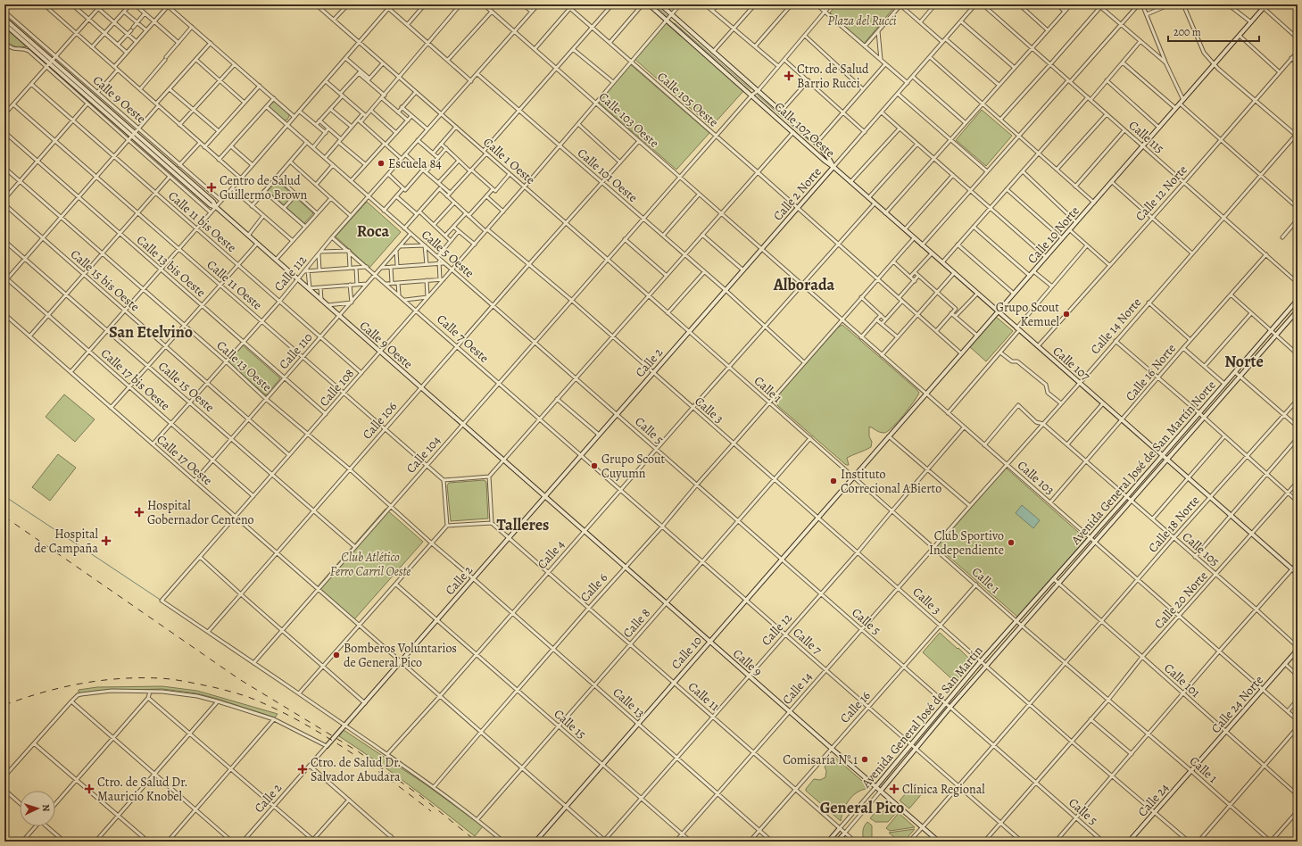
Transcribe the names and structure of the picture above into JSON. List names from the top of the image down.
{
  "streets": {
    "street": [
      "Calle 9 Oeste",
      "Calle 105 Oeste",
      "Calle 103 Oeste",
      "Calle 107 Oeste",
      "Calle 115",
      "Calle 1 Oeste",
      "Calle 101 Oeste",
      "Calle 12 Norte",
      "Calle 2 Norte",
      "Calle 11 bis Oeste",
      "Calle 10 Norte",
      "Calle 5 Oeste",
      "Calle 13 bis Oeste",
      "Calle 112",
      "Calle 15 bis Oeste",
      "Calle 11 Oeste",
      "Calle 14 Norte",
      "Calle 7 Oeste",
      "Calle 110",
      "Calle 2",
      "Calle 107",
      "Calle 13 Oeste",
      "Calle 16 Norte",
      "Calle 17 bis Oeste",
      "Calle 15 Oeste",
      "Calle 108",
      "Calle 1",
      "Calle 3",
      "Calle 106",
      "Calle 5",
      "Calle 104",
      "Calle 17 Oeste",
      "Avenida General José de San Martín Norte",
      "Calle 103",
      "Calle 18 Norte",
      "Calle 105",
      "Calle 4",
      "Calle 6",
      "Calle 20 Norte",
      "Calle 8",
      "Calle 12",
      "Calle 7",
      "Calle 10",
      "Calle 9",
      "Calle 101",
      "Calle 14",
      "Calle 11",
      "Calle 13",
      "Calle 24 Norte",
      "Calle 16",
      "Avenida General José de San Martín",
      "Calle 15",
      "Calle 24"
    ]
  },
  "crossings": [
    ["Calle 9 Oeste", "Calle 112"],
    ["Calle 9 Oeste", "Calle 110"],
    ["Calle 9 Oeste", "Calle 2"],
    ["Calle 9 Oeste", "Calle 108"],
    ["Calle 9 Oeste", "Calle 106"],
    ["Calle 9 Oeste", "Calle 104"],
    ["Calle 9 Oeste", "Calle 9"],
    ["Calle 105 Oeste", "Calle 2 Norte"],
    ["Calle 105 Oeste", "Calle 108"],
    ["Calle 105 Oeste", "Calle 104"],
    ["Calle 103 Oeste", "Calle 2 Norte"],
    ["Calle 103 Oeste", "Calle 112"],
    ["Calle 103 Oeste", "Calle 108"],
    ["Calle 103 Oeste", "Calle 106"],
    ["Calle 103 Oeste", "Calle 104"],
    ["Calle 103 Oeste", "Calle 103"],
    ["Calle 107 Oeste", "Calle 2 Norte"],
    ["Calle 107 Oeste", "Calle 107"],
    ["Calle 107 Oeste", "Calle 108"],
    ["Calle 107 Oeste", "Calle 104"],
    ["Calle 115", "Calle 12 Norte"],
    ["Calle 115", "Calle 10 Norte"],
    ["Calle 115", "Calle 14 Norte"],
    ["Calle 115", "Calle 16 Norte"],
    ["Calle 1 Oeste", "Calle 2 Norte"],
    ["Calle 1 Oeste", "Calle 112"],
    ["Calle 1 Oeste", "Calle 2"],
    ["Calle 1 Oeste", "Calle 108"],
    ["Calle 1 Oeste", "Calle 1"],
    ["Calle 1 Oeste", "Calle 106"],
    ["Calle 1 Oeste", "Calle 104"],
    ["Calle 101 Oeste", "Calle 2 Norte"],
    ["Calle 101 Oeste", "Calle 112"],
    ["Calle 101 Oeste", "Calle 108"],
    ["Calle 101 Oeste", "Calle 106"],
    ["Calle 101 Oeste", "Calle 104"],
    ["Calle 12 Norte", "Calle 107"],
    ["Calle 2 Norte", "Calle 2"],
    ["Calle 2 Norte", "Calle 107"],
    ["Calle 2 Norte", "Calle 1"],
    ["Calle 2 Norte", "Calle 103"],
    ["Calle 11 bis Oeste", "Calle 112"],
    ["Calle 11 bis Oeste", "Calle 110"],
    ["Calle 11 bis Oeste", "Calle 108"],
    ["Calle 10 Norte", "Calle 107"],
    ["Calle 10 Norte", "Calle 1"],
    ["Calle 10 Norte", "Calle 103"],
    ["Calle 10 Norte", "Calle 10"],
    ["Calle 5 Oeste", "Calle 112"],
    ["Calle 5 Oeste", "Calle 110"],
    ["Calle 5 Oeste", "Calle 2"],
    ["Calle 5 Oeste", "Calle 108"],
    ["Calle 5 Oeste", "Calle 106"],
    ["Calle 5 Oeste", "Calle 5"],
    ["Calle 5 Oeste", "Calle 104"],
    ["Calle 13 bis Oeste", "Calle 112"],
    ["Calle 13 bis Oeste", "Calle 110"],
    ["Calle 13 bis Oeste", "Calle 108"],
    ["Calle 112", "Calle 15 bis Oeste"],
    ["Calle 112", "Calle 11 Oeste"],
    ["Calle 112", "Calle 7 Oeste"],
    ["Calle 112", "Calle 13 Oeste"],
    ["Calle 112", "Calle 17 bis Oeste"],
    ["Calle 112", "Calle 15 Oeste"],
    ["Calle 112", "Calle 17 Oeste"],
    ["Calle 15 bis Oeste", "Calle 110"],
    ["Calle 15 bis Oeste", "Calle 108"],
    ["Calle 11 Oeste", "Calle 110"],
    ["Calle 11 Oeste", "Calle 108"],
    ["Calle 11 Oeste", "Calle 106"],
    ["Calle 11 Oeste", "Calle 104"],
    ["Calle 14 Norte", "Calle 107"],
    ["Calle 14 Norte", "Calle 1"],
    ["Calle 14 Norte", "Calle 103"],
    ["Calle 14 Norte", "Calle 105"],
    ["Calle 14 Norte", "Calle 14"],
    ["Calle 7 Oeste", "Calle 110"],
    ["Calle 7 Oeste", "Calle 2"],
    ["Calle 7 Oeste", "Calle 108"],
    ["Calle 7 Oeste", "Calle 106"],
    ["Calle 7 Oeste", "Calle 104"],
    ["Calle 7 Oeste", "Calle 7"],
    ["Calle 110", "Calle 13 Oeste"],
    ["Calle 110", "Calle 17 bis Oeste"],
    ["Calle 110", "Calle 15 Oeste"],
    ["Calle 110", "Calle 17 Oeste"],
    ["Calle 2", "Calle 13 Oeste"],
    ["Calle 2", "Calle 1"],
    ["Calle 2", "Calle 3"],
    ["Calle 2", "Calle 5"],
    ["Calle 2", "Calle 17 Oeste"],
    ["Calle 2", "Calle 7"],
    ["Calle 2", "Calle 9"],
    ["Calle 2", "Calle 11"],
    ["Calle 2", "Calle 13"],
    ["Calle 2", "Calle 15"],
    ["Calle 107", "Calle 16 Norte"],
    ["Calle 107", "Avenida General José de San Martín Norte"],
    ["Calle 107", "Calle 18 Norte"],
    ["Calle 107", "Calle 4"],
    ["Calle 107", "Calle 6"],
    ["Calle 107", "Calle 20 Norte"],
    ["Calle 13 Oeste", "Calle 108"],
    ["Calle 13 Oeste", "Calle 106"],
    ["Calle 13 Oeste", "Calle 104"],
    ["Calle 13 Oeste", "Calle 13"],
    ["Calle 16 Norte", "Calle 103"],
    ["Calle 16 Norte", "Calle 105"],
    ["Calle 17 bis Oeste", "Calle 108"],
    ["Calle 15 Oeste", "Calle 108"],
    ["Calle 15 Oeste", "Calle 106"],
    ["Calle 15 Oeste", "Calle 104"],
    ["Calle 108", "Calle 3"],
    ["Calle 108", "Calle 106"],
    ["Calle 108", "Calle 17 Oeste"],
    ["Calle 1", "Avenida General José de San Martín Norte"],
    ["Calle 1", "Calle 18 Norte"],
    ["Calle 1", "Calle 4"],
    ["Calle 1", "Calle 6"],
    ["Calle 1", "Calle 20 Norte"],
    ["Calle 1", "Calle 8"],
    ["Calle 1", "Calle 12"],
    ["Calle 1", "Calle 10"],
    ["Calle 1", "Calle 14"],
    ["Calle 1", "Calle 24 Norte"],
    ["Calle 1", "Calle 16"],
    ["Calle 1", "Avenida General José de San Martín"],
    ["Calle 1", "Calle 24"],
    ["Calle 3", "Calle 106"],
    ["Calle 3", "Calle 104"],
    ["Calle 3", "Calle 18 Norte"],
    ["Calle 3", "Calle 4"],
    ["Calle 3", "Calle 6"],
    ["Calle 3", "Calle 20 Norte"],
    ["Calle 3", "Calle 8"],
    ["Calle 3", "Calle 12"],
    ["Calle 3", "Calle 10"],
    ["Calle 3", "Calle 14"],
    ["Calle 3", "Calle 16"],
    ["Calle 3", "Avenida General José de San Martín"],
    ["Calle 3", "Calle 24"],
    ["Calle 106", "Calle 17 Oeste"],
    ["Calle 5", "Calle 18 Norte"],
    ["Calle 5", "Calle 4"],
    ["Calle 5", "Calle 6"],
    ["Calle 5", "Calle 20 Norte"],
    ["Calle 5", "Calle 8"],
    ["Calle 5", "Calle 12"],
    ["Calle 5", "Calle 10"],
    ["Calle 5", "Calle 14"],
    ["Calle 5", "Calle 16"],
    ["Calle 5", "Avenida General José de San Martín"],
    ["Calle 104", "Calle 17 Oeste"],
    ["Calle 17 Oeste", "Calle 4"],
    ["Calle 17 Oeste", "Calle 6"],
    ["Calle 17 Oeste", "Calle 8"],
    ["Calle 17 Oeste", "Calle 12"],
    ["Calle 17 Oeste", "Calle 10"],
    ["Avenida General José de San Martín Norte", "Calle 103"],
    ["Avenida General José de San Martín Norte", "Calle 105"],
    ["Avenida General José de San Martín Norte", "Calle 101"],
    ["Avenida General José de San Martín Norte", "Avenida General José de San Martín"],
    ["Calle 103", "Calle 18 Norte"],
    ["Calle 103", "Calle 105"],
    ["Calle 103", "Calle 4"],
    ["Calle 103", "Calle 6"],
    ["Calle 103", "Calle 20 Norte"],
    ["Calle 103", "Calle 24 Norte"],
    ["Calle 18 Norte", "Calle 105"],
    ["Calle 18 Norte", "Calle 7"],
    ["Calle 18 Norte", "Calle 9"],
    ["Calle 18 Norte", "Calle 101"],
    ["Calle 105", "Calle 20 Norte"],
    ["Calle 105", "Calle 24 Norte"],
    ["Calle 4", "Calle 7"],
    ["Calle 4", "Calle 9"],
    ["Calle 4", "Calle 11"],
    ["Calle 4", "Calle 13"],
    ["Calle 4", "Calle 15"],
    ["Calle 6", "Calle 7"],
    ["Calle 6", "Calle 9"],
    ["Calle 6", "Calle 11"],
    ["Calle 6", "Calle 13"],
    ["Calle 6", "Calle 15"],
    ["Calle 20 Norte", "Calle 7"],
    ["Calle 20 Norte", "Calle 101"],
    ["Calle 8", "Calle 7"],
    ["Calle 8", "Calle 9"],
    ["Calle 8", "Calle 11"],
    ["Calle 8", "Calle 13"],
    ["Calle 8", "Calle 15"],
    ["Calle 12", "Calle 7"],
    ["Calle 12", "Calle 9"],
    ["Calle 12", "Calle 11"],
    ["Calle 12", "Calle 13"],
    ["Calle 12", "Calle 15"],
    ["Calle 7", "Calle 10"],
    ["Calle 7", "Calle 14"],
    ["Calle 7", "Calle 16"],
    ["Calle 7", "Avenida General José de San Martín"],
    ["Calle 10", "Calle 9"],
    ["Calle 10", "Calle 11"],
    ["Calle 10", "Calle 13"],
    ["Calle 10", "Calle 15"],
    ["Calle 9", "Calle 14"],
    ["Calle 9", "Calle 16"],
    ["Calle 9", "Avenida General José de San Martín"],
    ["Calle 101", "Calle 24 Norte"],
    ["Calle 14", "Calle 11"],
    ["Calle 14", "Calle 13"],
    ["Calle 14", "Calle 15"],
    ["Calle 11", "Calle 16"],
    ["Calle 11", "Avenida General José de San Martín"],
    ["Calle 13", "Calle 16"],
    ["Calle 24 Norte", "Calle 24"]
  ],
  "districts": [
    "Roca",
    "Alborada",
    "San Etelvino",
    "Norte",
    "Talleres",
    "General Pico"
  ],
  "parks": ["Plaza del Rucci", "Club Atlético Ferro Carril Oeste"],
  "places": {
    "health": [
      "Ctro. de Salud Barrio Rucci",
      "Centro de Salud Guillermo Brown",
      "Hospital Gobernador Centeno",
      "Hospital de Campaña",
      "Ctro. de Salud Dr. Salvador Abudara",
      "Ctro. de Salud Dr. Mauricio Knobel",
      "Clínica Regional"
    ],
    "other": [
      "Escuela 84",
      "Grupo Scout Kemuel",
      "Grupo Scout Cuyumn",
      "Instituto Correcional ABierto",
      "Club Sportivo Independiente",
      "Bomberos Voluntarios de General Pico",
      "Comisaría N° 1"
    ]
  },
  "scale_bar": "200 m",
  "north": "right"
}
